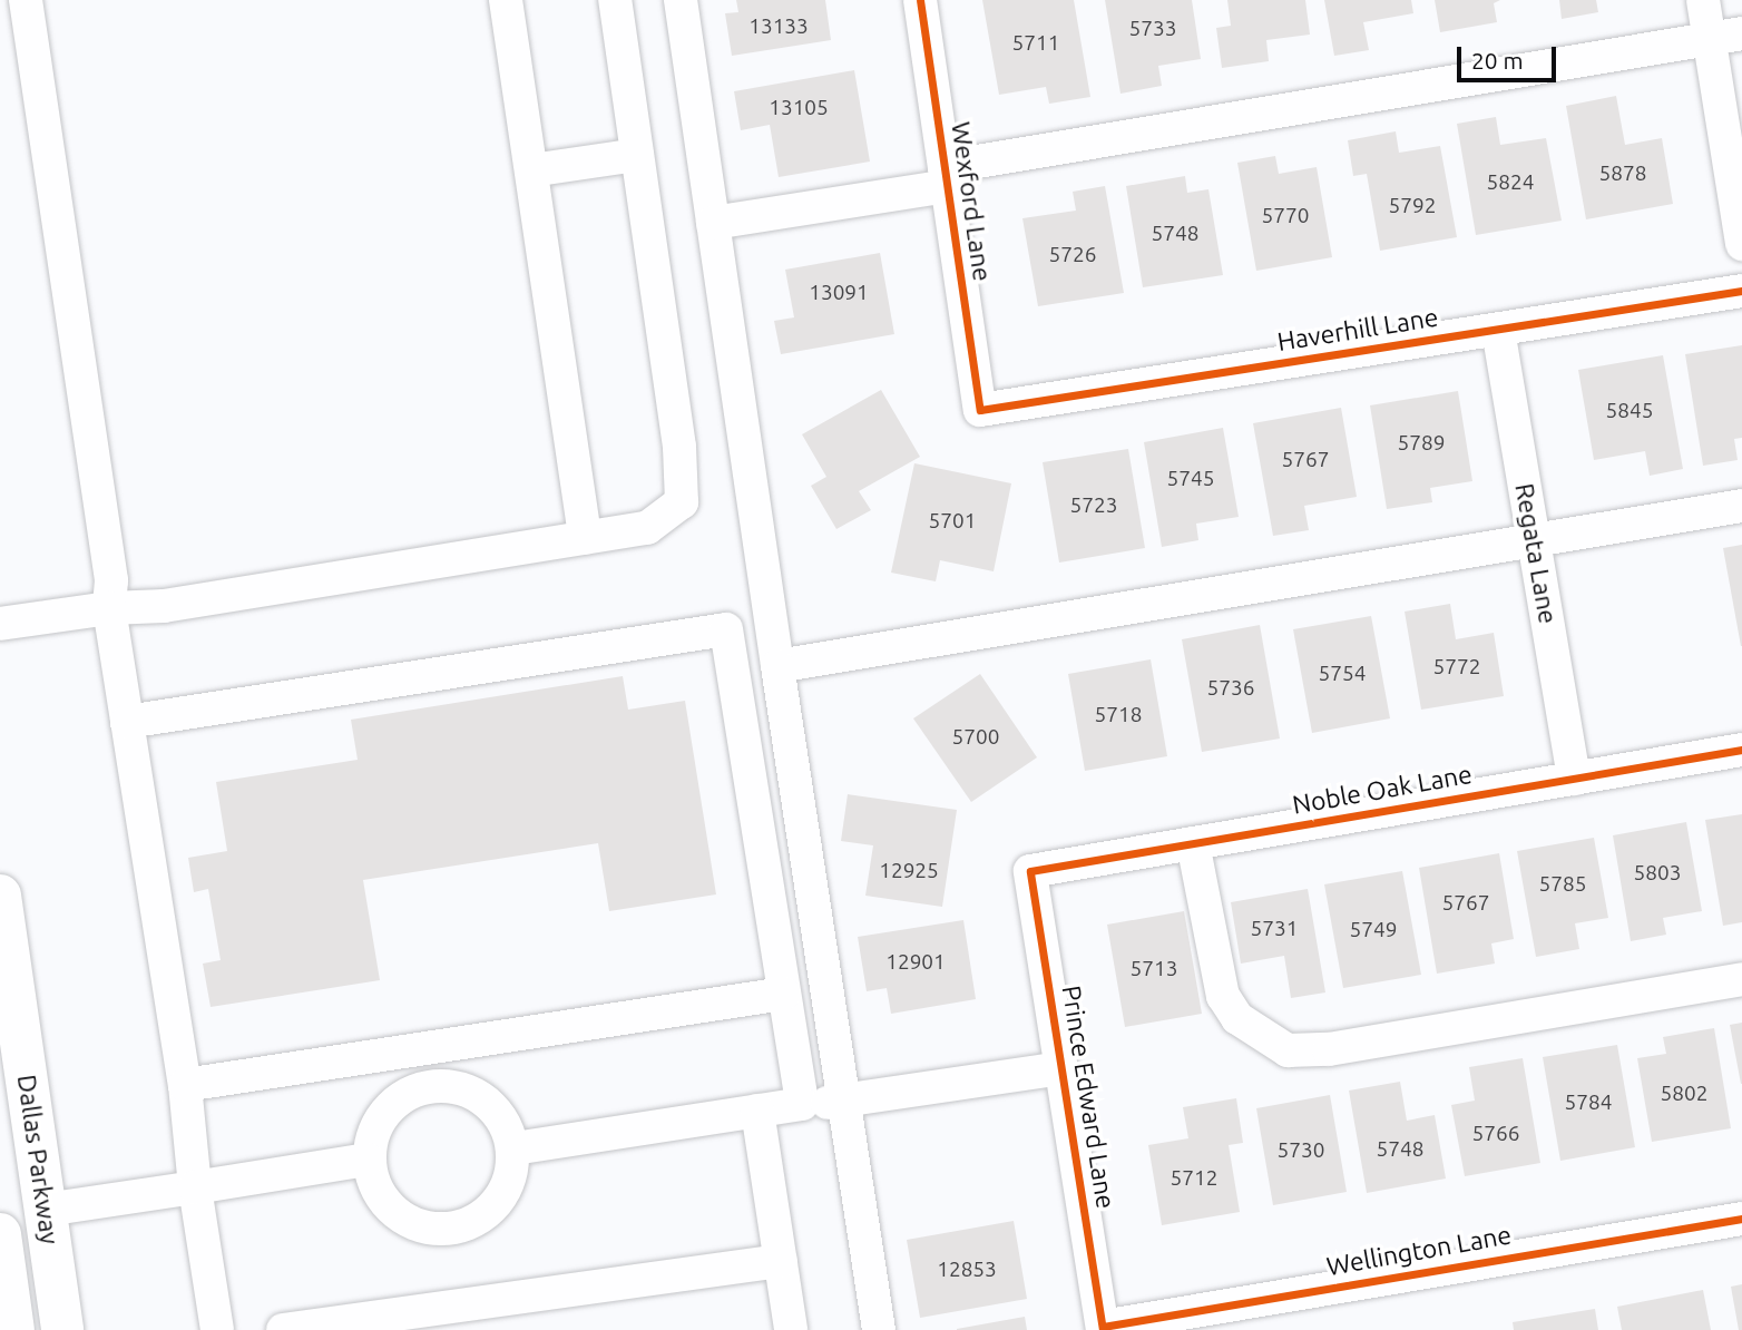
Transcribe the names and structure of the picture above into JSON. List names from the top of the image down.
{
  "streets": {
    "main road": ["Dallas Parkway"],
    "street": [
      "Wexford Lane",
      "Haverhill Lane",
      "Regata Lane",
      "Noble Oak Lane",
      "Prince Edward Lane",
      "Wellington Lane"
    ]
  },
  "crossings": [
    ["Wexford Lane", "Haverhill Lane"],
    ["Haverhill Lane", "Regata Lane"],
    ["Regata Lane", "Noble Oak Lane"],
    ["Noble Oak Lane", "Prince Edward Lane"],
    ["Prince Edward Lane", "Wellington Lane"]
  ],
  "house_numbers": [
    "13133",
    "5733",
    "5711",
    "13105",
    "5878",
    "5824",
    "5792",
    "5770",
    "5748",
    "5726",
    "13091",
    "5845",
    "5789",
    "5767",
    "5745",
    "5723",
    "5701",
    "5772",
    "5754",
    "5736",
    "5718",
    "5700",
    "12925",
    "5803",
    "5785",
    "5767",
    "5731",
    "5749",
    "12901",
    "5713",
    "5802",
    "5784",
    "5766",
    "5748",
    "5730",
    "5712",
    "12853"
  ],
  "scale_bar": "20 m"
}
